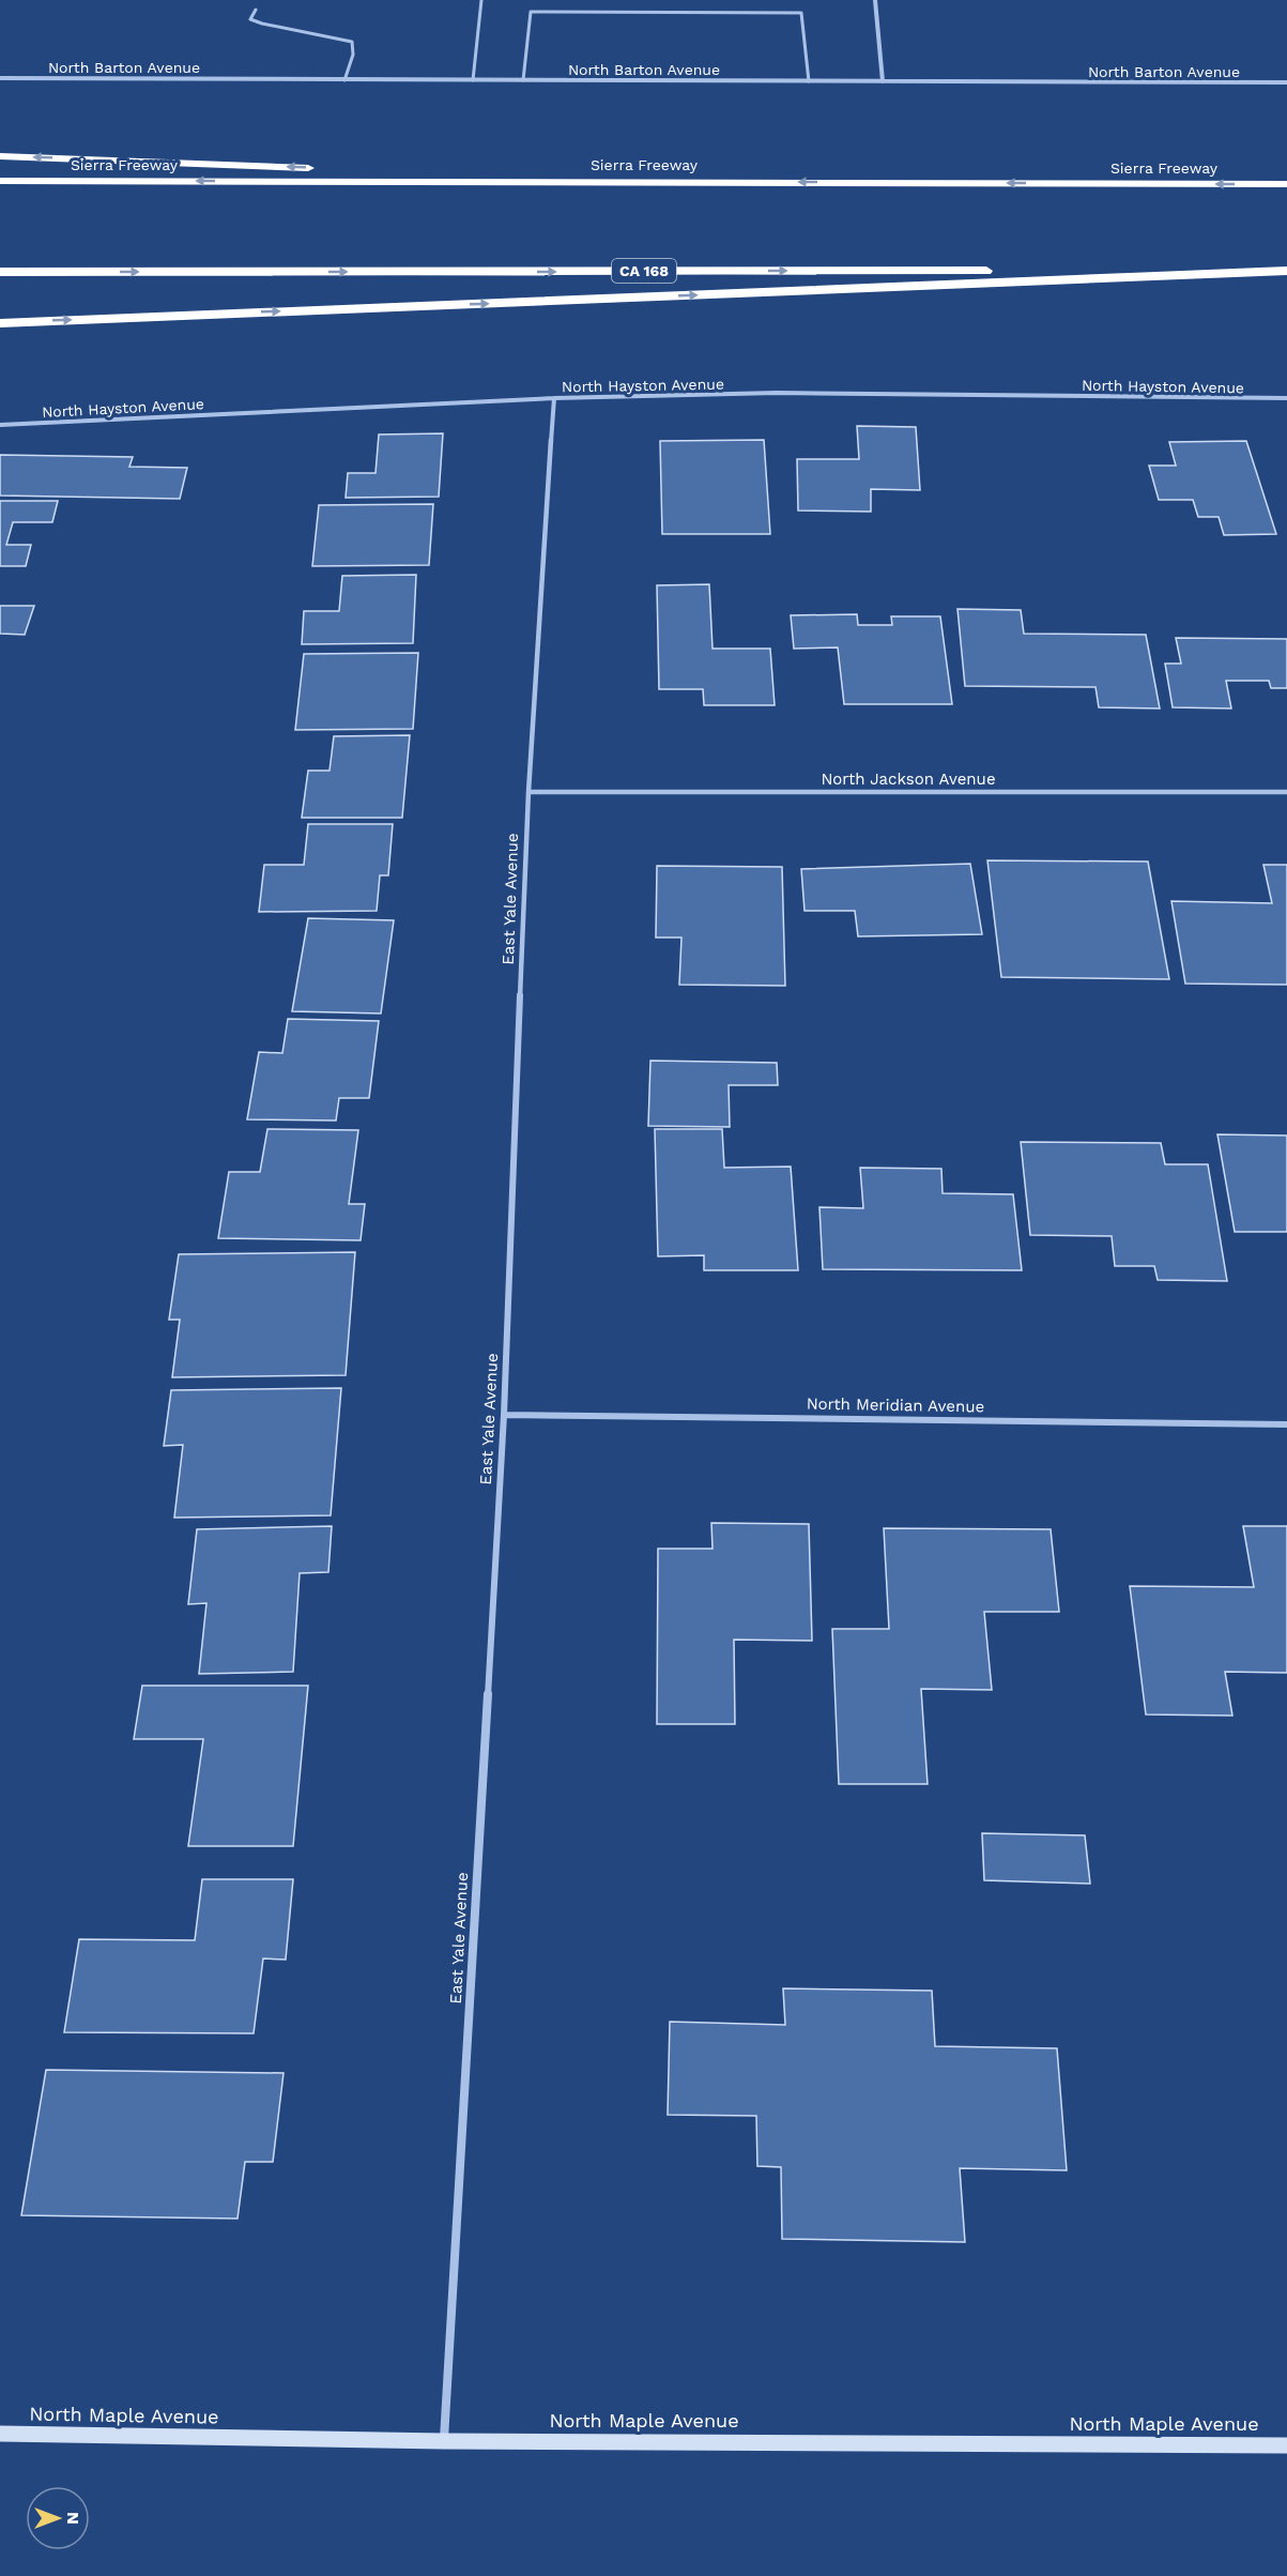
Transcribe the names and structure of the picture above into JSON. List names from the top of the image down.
{
  "streets": {
    "highway": ["Sierra Freeway", "CA 168"],
    "street": [
      "North Barton Avenue",
      "North Hayston Avenue",
      "North Jackson Avenue",
      "East Yale Avenue",
      "North Meridian Avenue",
      "North Maple Avenue"
    ]
  },
  "crossings": [
    ["North Hayston Avenue", "East Yale Avenue"],
    ["North Jackson Avenue", "East Yale Avenue"],
    ["East Yale Avenue", "North Meridian Avenue"],
    ["East Yale Avenue", "North Maple Avenue"]
  ],
  "north": "right"
}
